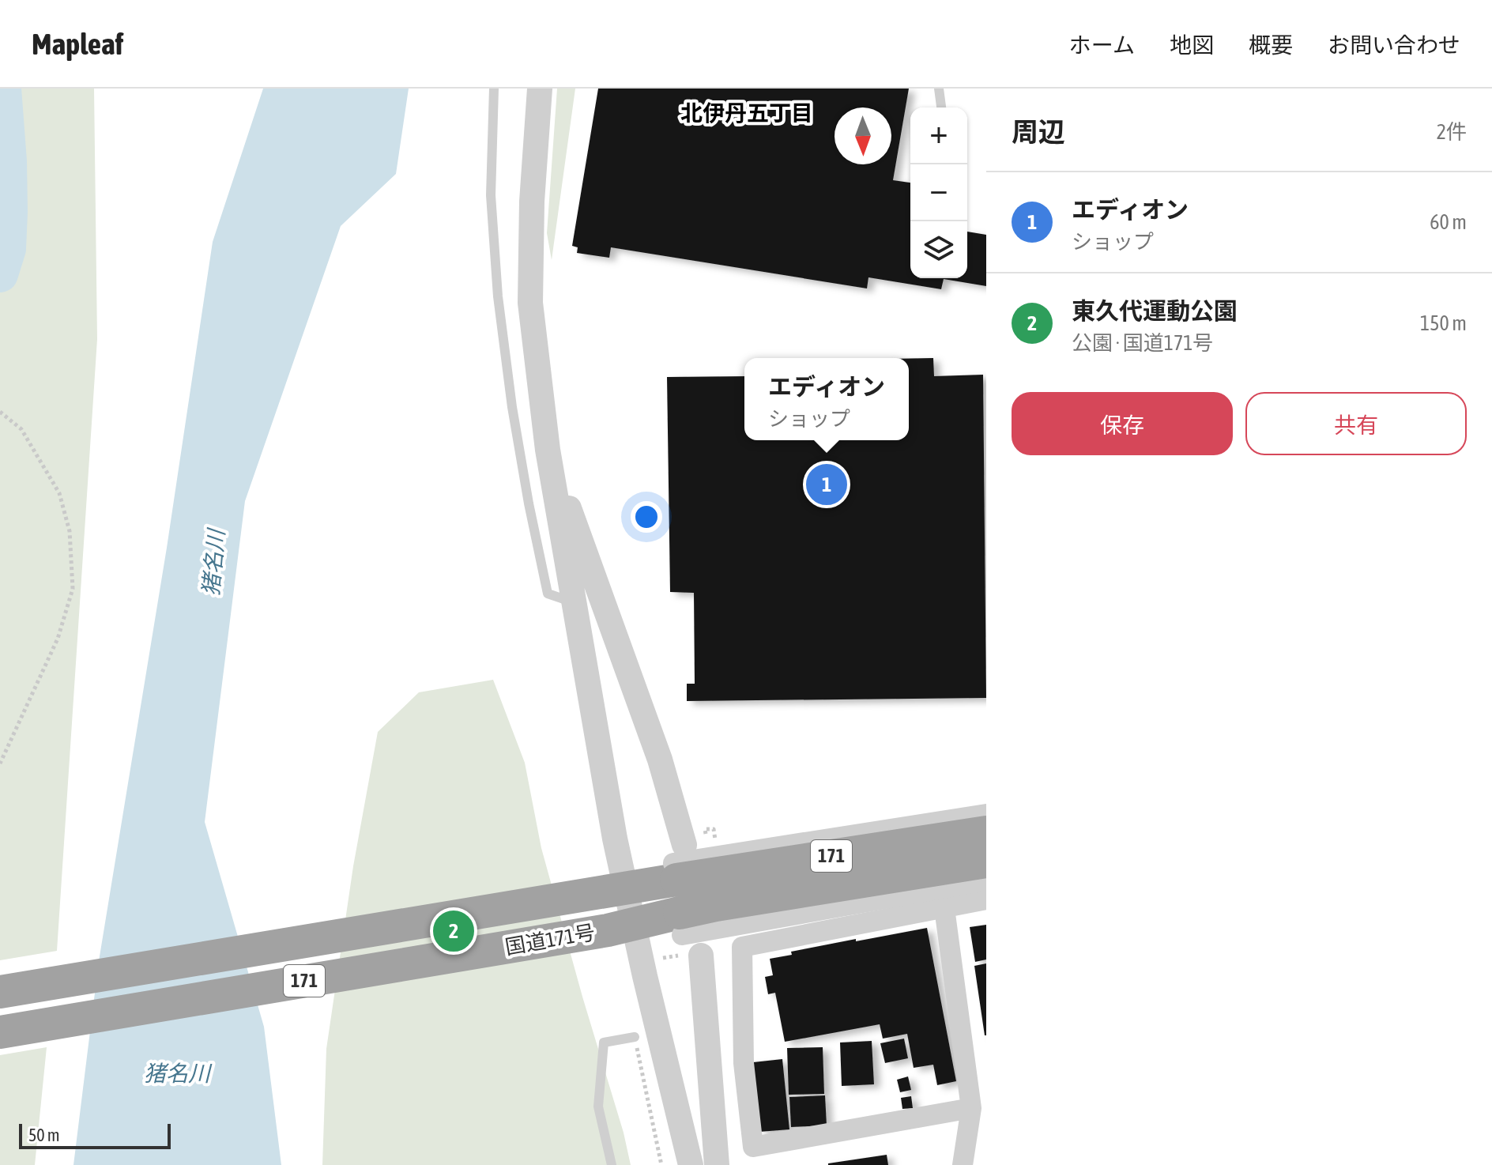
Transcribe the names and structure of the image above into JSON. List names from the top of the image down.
{
  "streets": {
    "highway": ["171", "国道171号"]
  },
  "districts": ["北伊丹五丁目"],
  "water": ["猪名川"],
  "scale_bar": "50 m",
  "north": "bottom",
  "page": {
    "header": "Mapleaf",
    "nav": [
      "ホーム",
      "地図",
      "概要",
      "お問い合わせ"
    ],
    "heading": ["周辺", "2件"],
    "map_buttons": ["+", "−"],
    "list": [
      {
        "mark": "1",
        "name": "エディオン",
        "note": "ショップ",
        "value": "60 m"
      },
      {
        "mark": "2",
        "name": "東久代運動公園",
        "note": "公園 · 国道171号",
        "value": "150 m"
      }
    ],
    "popup": ["エディオン", "ショップ"],
    "buttons": ["保存", "共有"],
    "pins": ["1", "2"],
    "scale": "50 m"
  }
}
